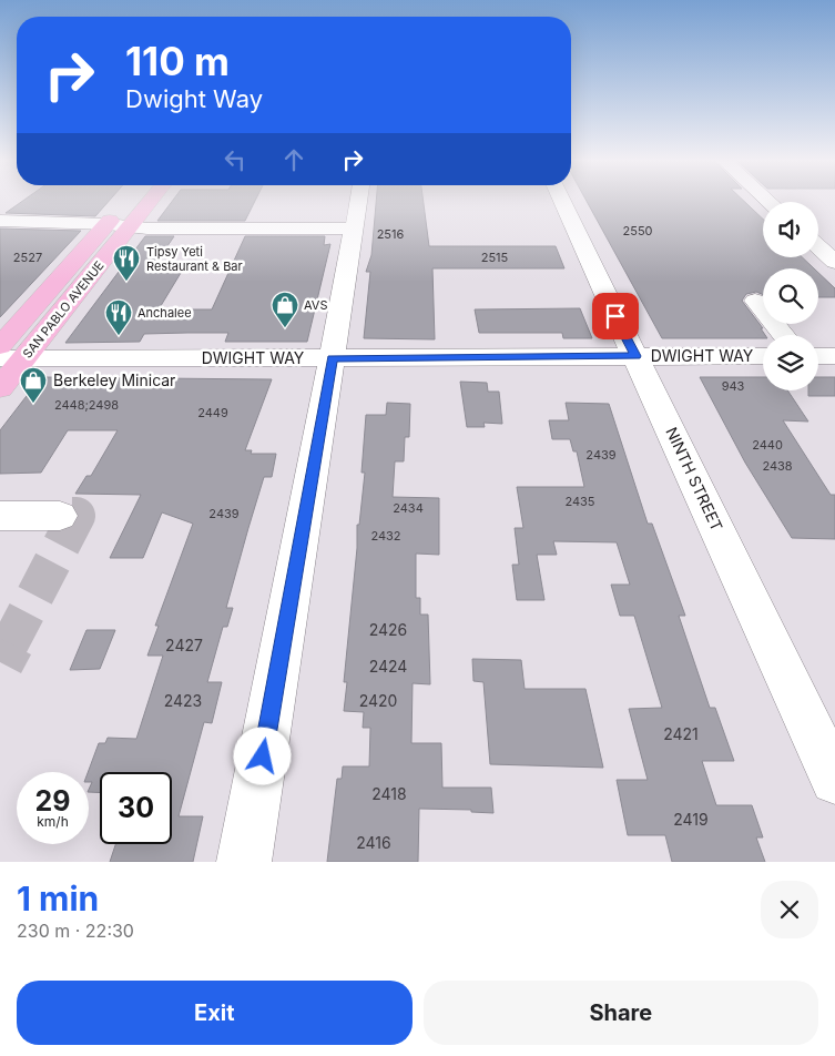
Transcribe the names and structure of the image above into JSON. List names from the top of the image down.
{
  "streets": {
    "main road": ["SAN PABLO AVENUE"],
    "street": ["DWIGHT WAY", "NINTH STREET"]
  },
  "crossings": [
    ["SAN PABLO AVENUE", "DWIGHT WAY"],
    ["DWIGHT WAY", "NINTH STREET"]
  ],
  "places": {
    "restaurant": ["Tipsy Yeti Restaurant & Bar", "Anchalee"],
    "shop": ["AVS", "Berkeley Minicar"]
  },
  "house_numbers": [
    "2550",
    "2516",
    "2527",
    "2515",
    "943",
    "2448;2498",
    "2449",
    "2440",
    "2439",
    "2438",
    "2435",
    "2434",
    "2439",
    "2432",
    "2426",
    "2427",
    "2424",
    "2423",
    "2420",
    "2421",
    "2418",
    "2419",
    "2416"
  ],
  "page": {
    "turn": ["110 m", "Dwight Way"],
    "speed": "29 km/h",
    "limit": "30",
    "heading": ["1 min", "230 m · 22:30"],
    "buttons": ["Exit", "Share"]
  }
}
